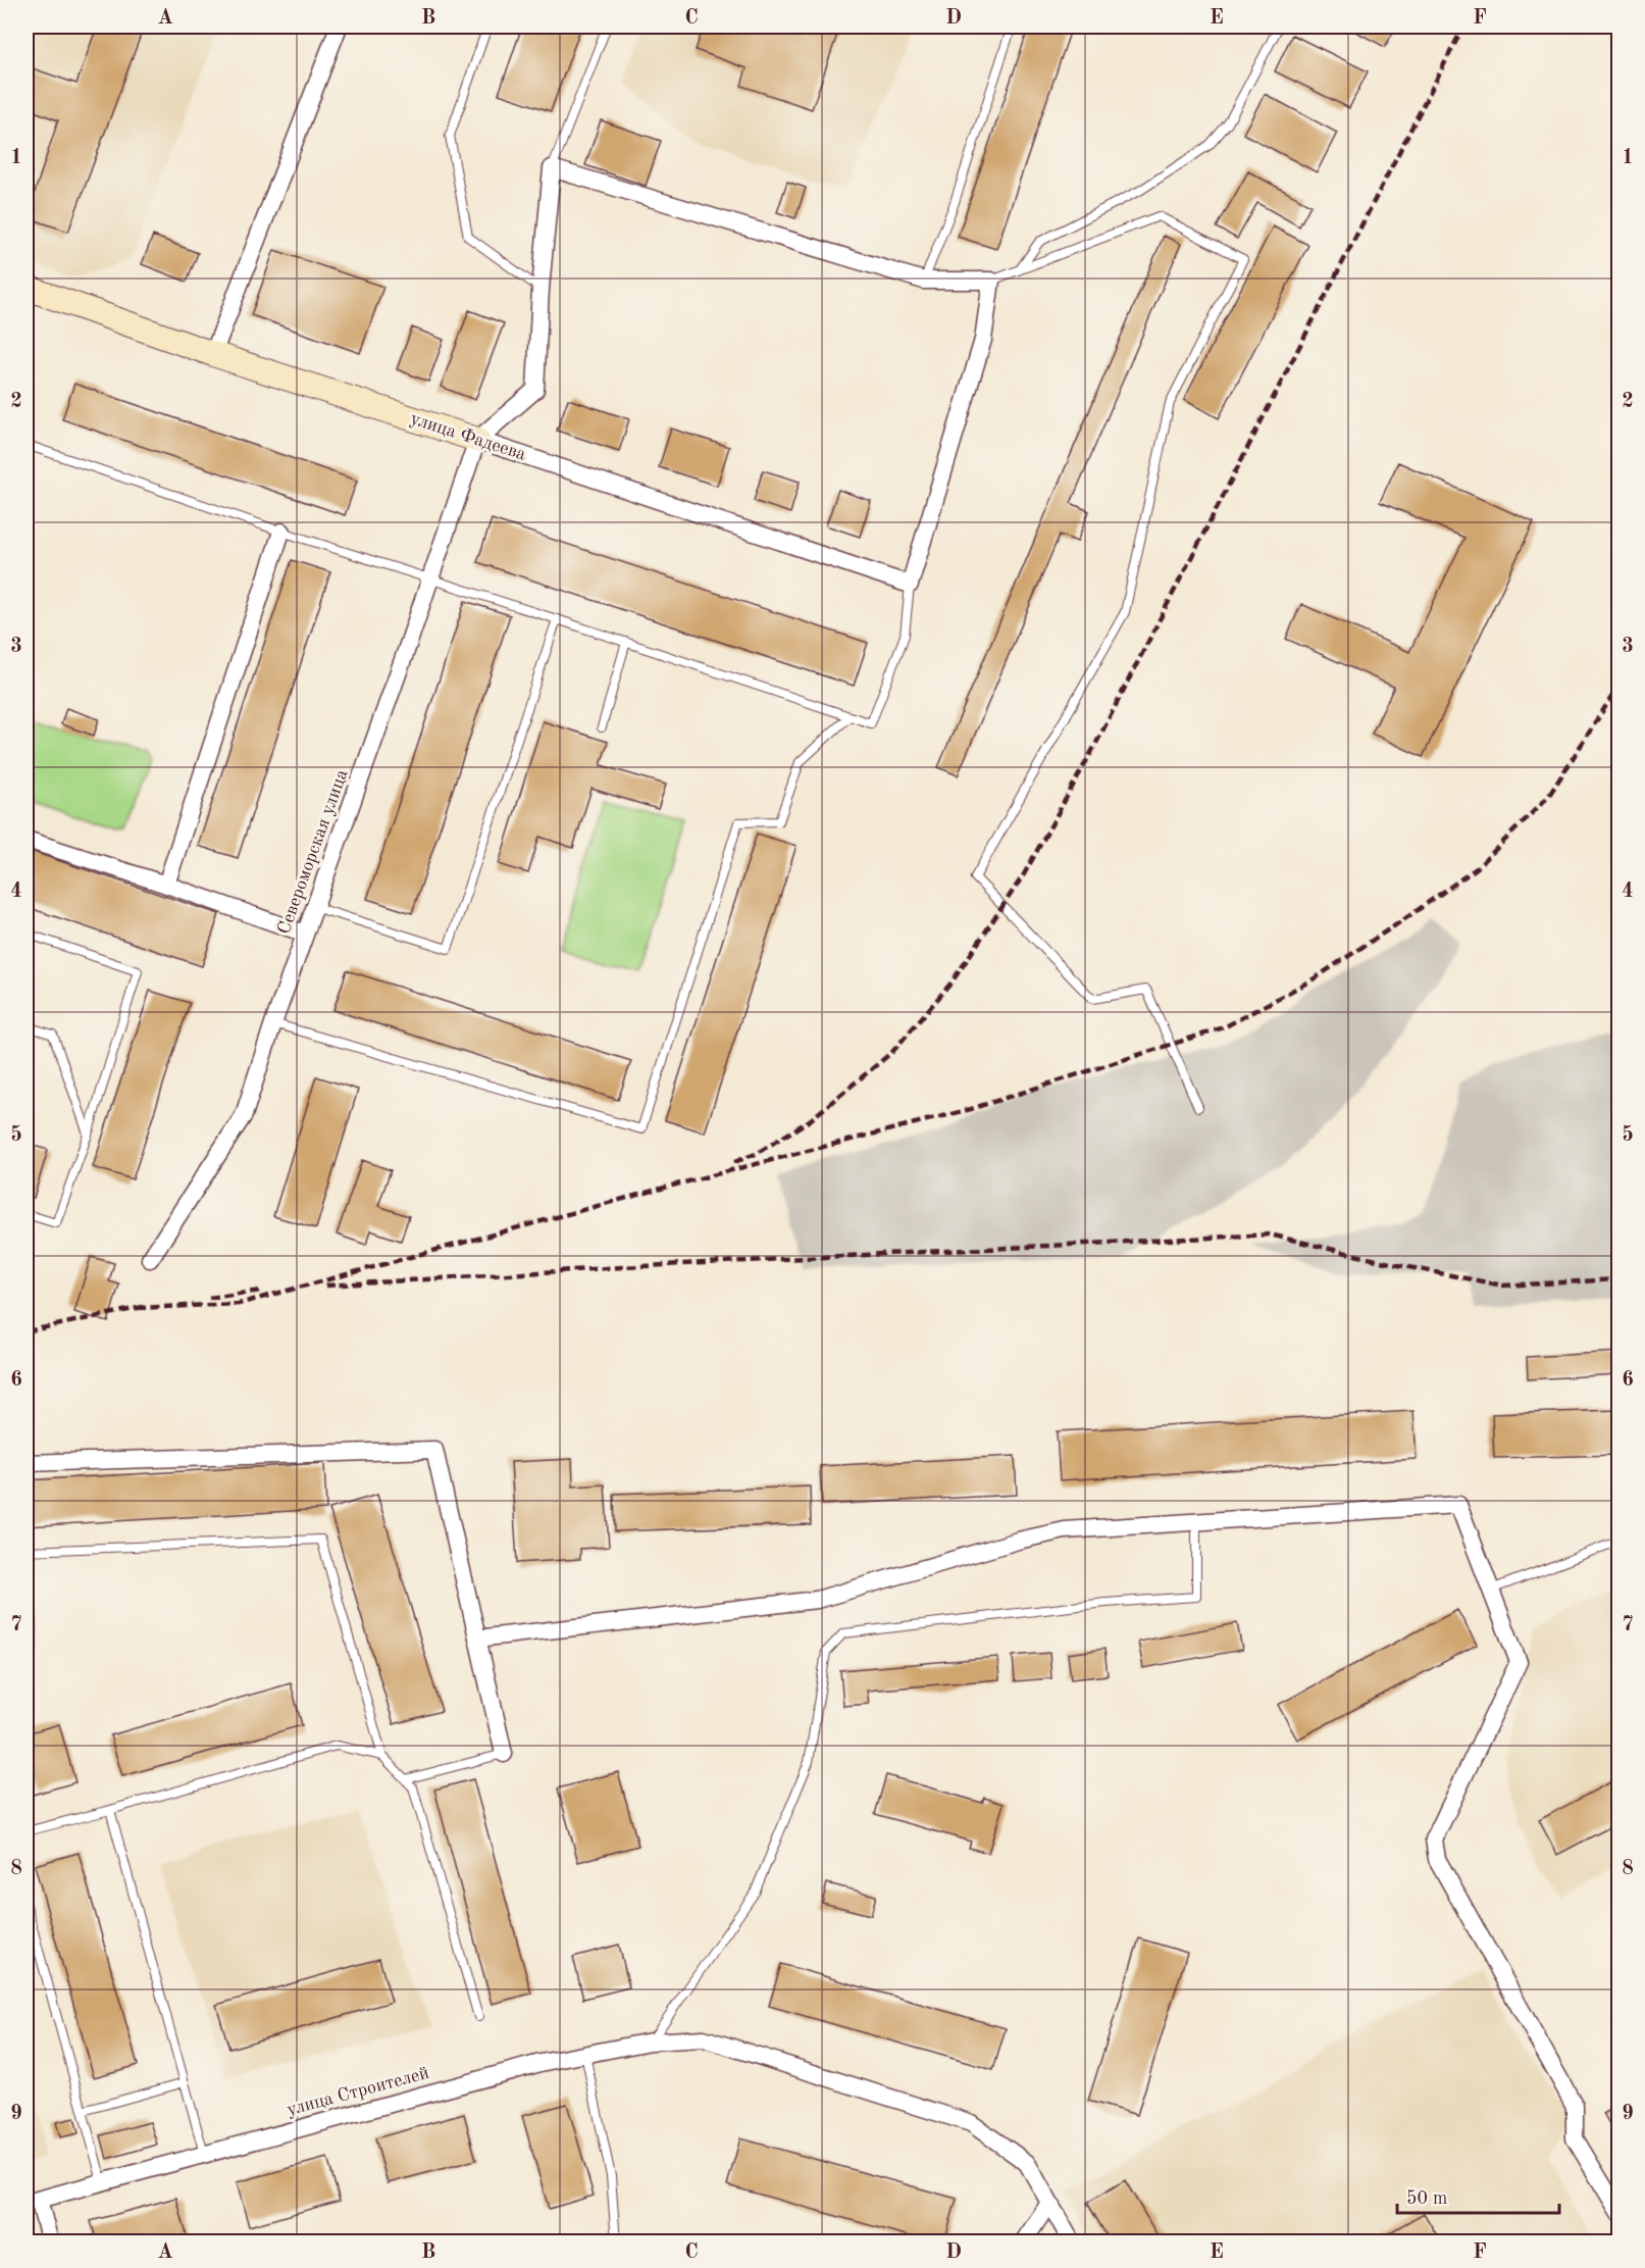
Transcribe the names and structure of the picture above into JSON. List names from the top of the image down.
{
  "streets": {
    "street": ["улица Фадеева", "Североморская улица", "улица Строителей"]
  },
  "crossings": [
    ["улица Фадеева", "Североморская улица"]
  ],
  "scale_bar": "50 m",
  "grid": {
    "columns": [
      "A",
      "B",
      "C",
      "D",
      "E",
      "F"
    ],
    "rows": [
      "1",
      "2",
      "3",
      "4",
      "5",
      "6",
      "7",
      "8",
      "9"
    ]
  }
}
